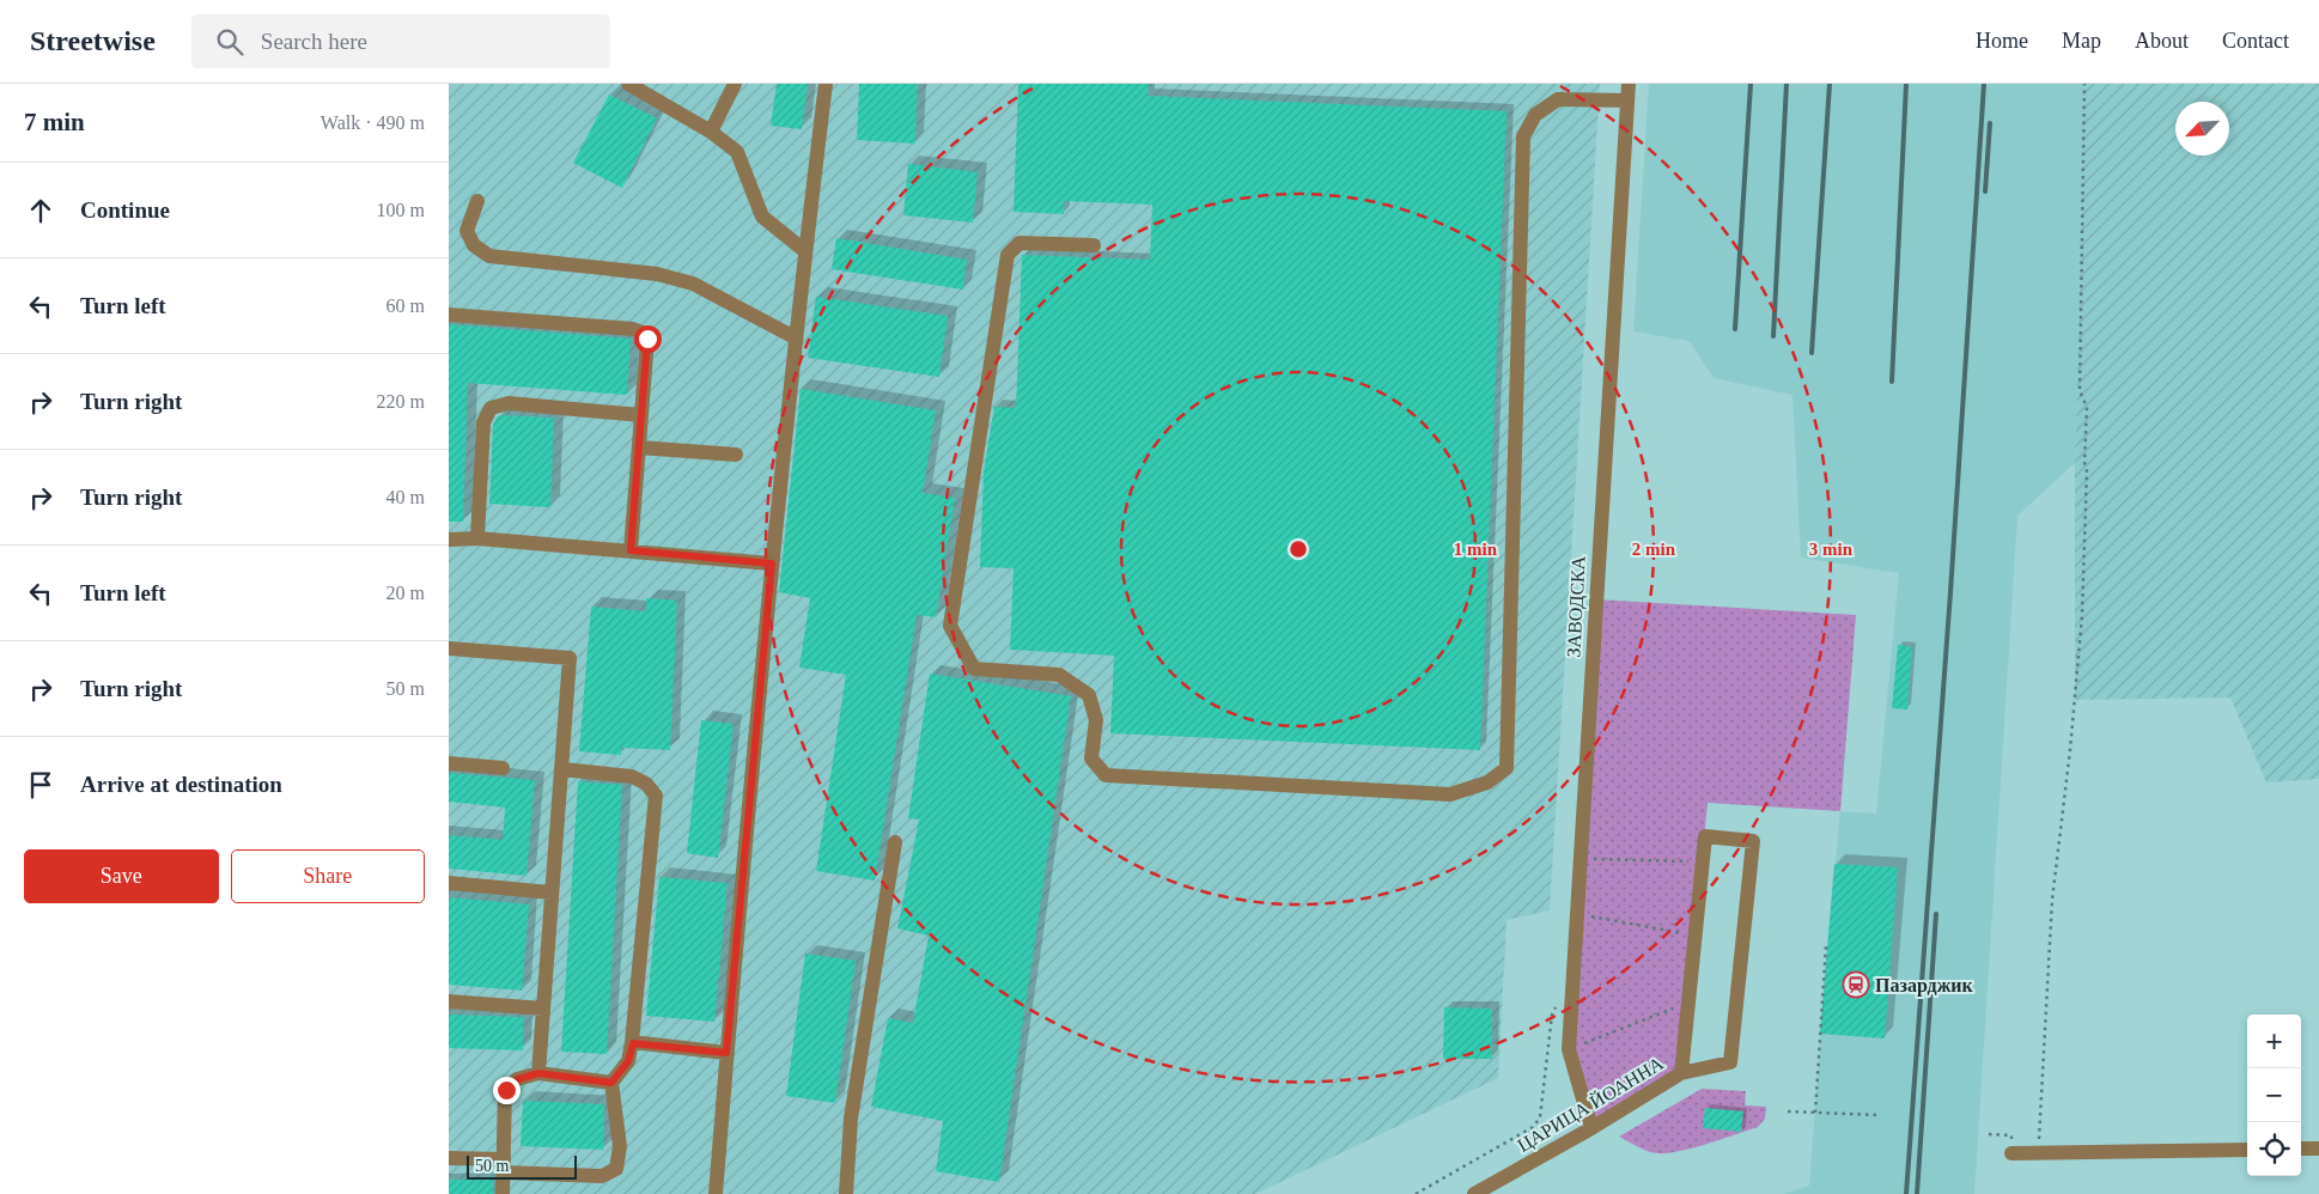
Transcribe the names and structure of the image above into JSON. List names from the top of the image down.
{
  "streets": {
    "street": ["ЗАВОДСКА", "ЦАРИЦА ЙОАННА"]
  },
  "crossings": [
    ["ЗАВОДСКА", "ЦАРИЦА ЙОАННА"]
  ],
  "places": {
    "station": ["Пазарджик"]
  },
  "scale_bar": "50 m",
  "north": "bottom left",
  "page": {
    "header": "Streetwise",
    "search": "Search here",
    "nav": [
      "Home",
      "Map",
      "About",
      "Contact"
    ],
    "heading": ["7 min", "Walk · 490 m"],
    "list": [
      ["Continue", "100 m"],
      ["Turn left", "60 m"],
      ["Turn right", "220 m"],
      ["Turn right", "40 m"],
      ["Turn left", "20 m"],
      ["Turn right", "50 m"],
      "Arrive at destination"
    ],
    "buttons": ["Save", "Share"],
    "map_buttons": ["+", "−"],
    "scale": "50 m"
  },
  "rings": ["1 min", "2 min", "3 min"]
}
